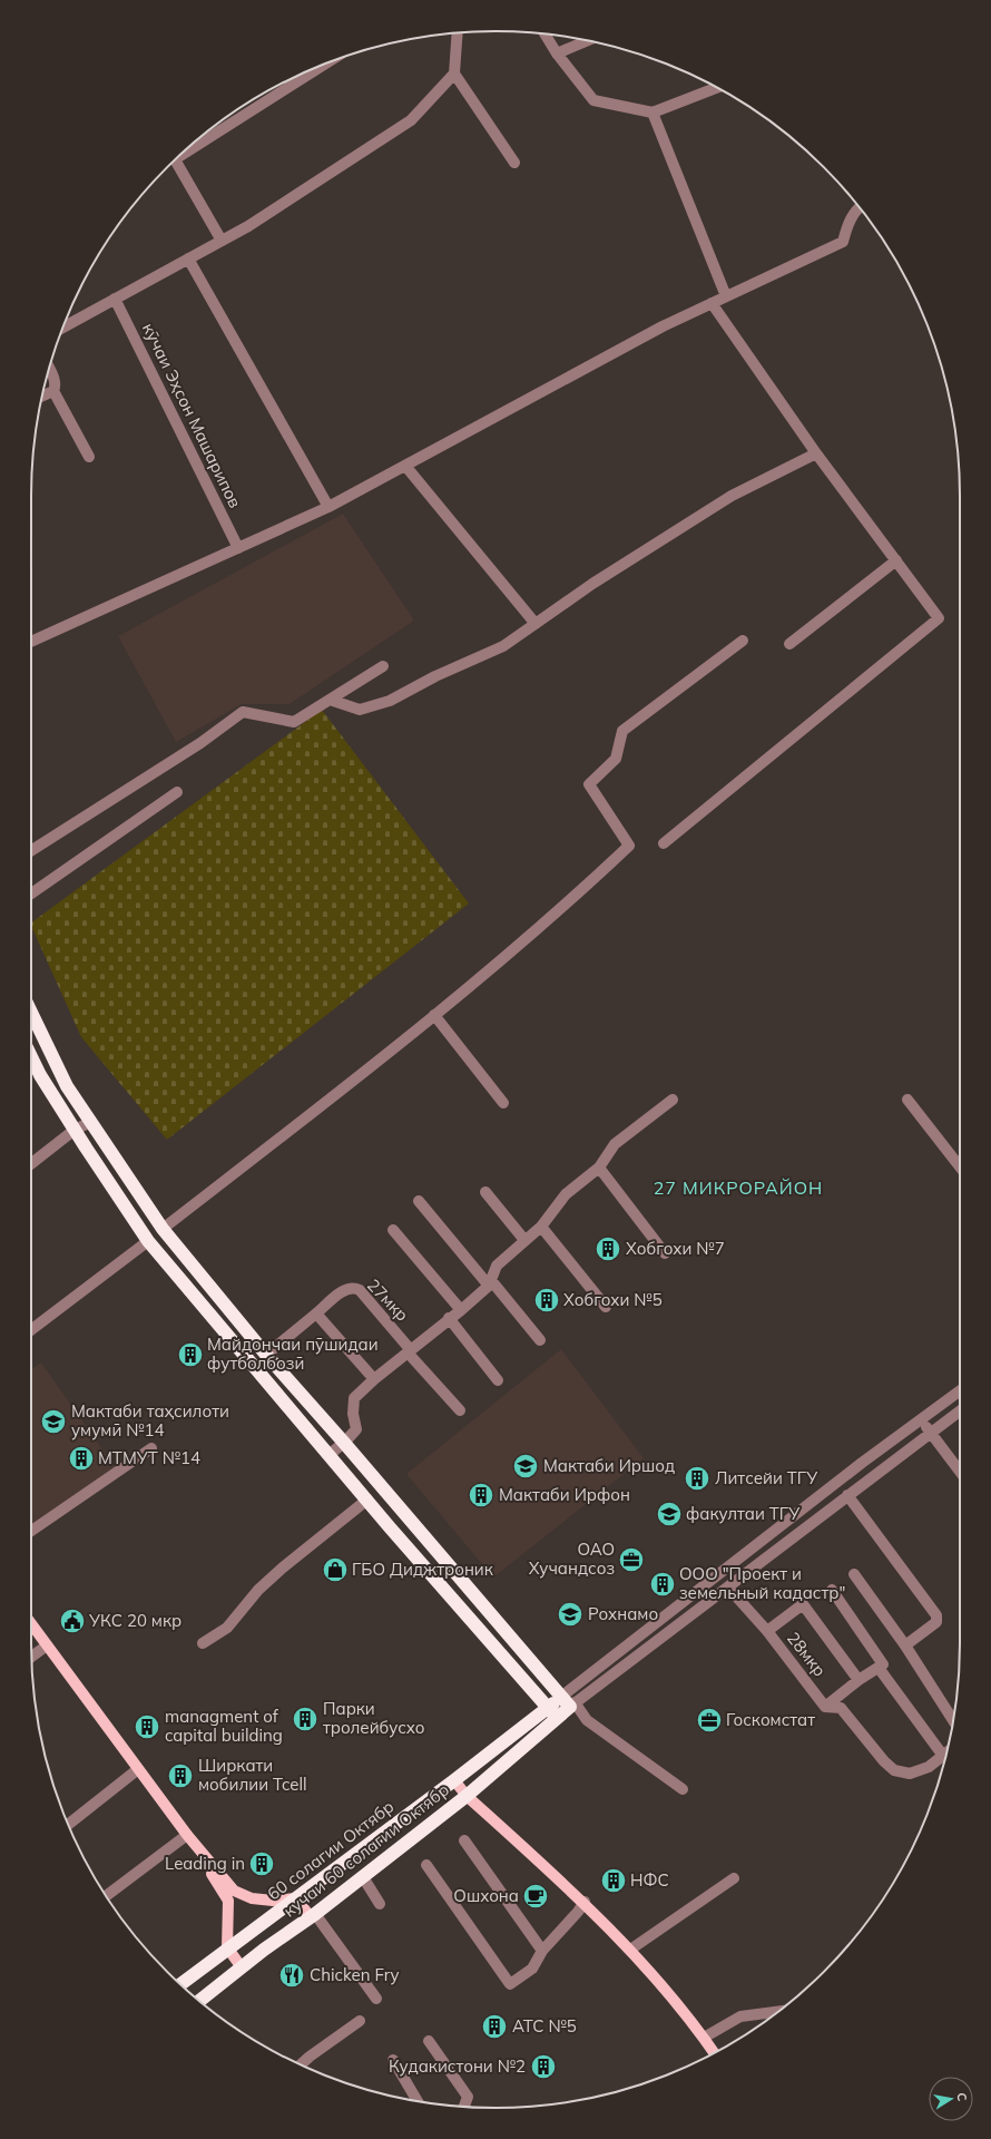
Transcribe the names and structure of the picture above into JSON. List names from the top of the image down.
{
  "streets": {
    "highway": ["60 солагии Октябр", "кучаи 60 солагии Октябр"],
    "street": ["кӯчаи Эҳсон Машарипов", "27мкр", "28мкр"]
  },
  "crossings": [
    ["60 солагии Октябр", "кучаи 60 солагии Октябр"]
  ],
  "districts": ["27 МИКРОРАЙОН"],
  "places": {
    "building": [
      "Хобгохи №7",
      "Хобгохи №5",
      "Майдончаи пӯшидаи футболбозӣ",
      "МТМУТ №14",
      "Литсейи ТГУ",
      "Мактаби Ирфон",
      "ООО \"Проект и земельный кадастр\"",
      "Парки тролейбусхо",
      "managment of capital building",
      "Ширкати мобилии Tcell",
      "Leading in",
      "НФС",
      "АТС №5",
      "Кудакистони №2"
    ],
    "school or university": [
      "Мактаби таҳсилоти умумӣ №14",
      "Мактаби Иршод",
      "факултаи ТГУ",
      "Рохнамо"
    ],
    "office": ["ОАО Хучандсоз", "Госкомстат"],
    "shop": ["ГБО Диджтроник"],
    "public building": ["УКС 20 мкр"],
    "cafe": ["Ошхона"],
    "restaurant": ["Chicken Fry"]
  },
  "north": "right"
}
